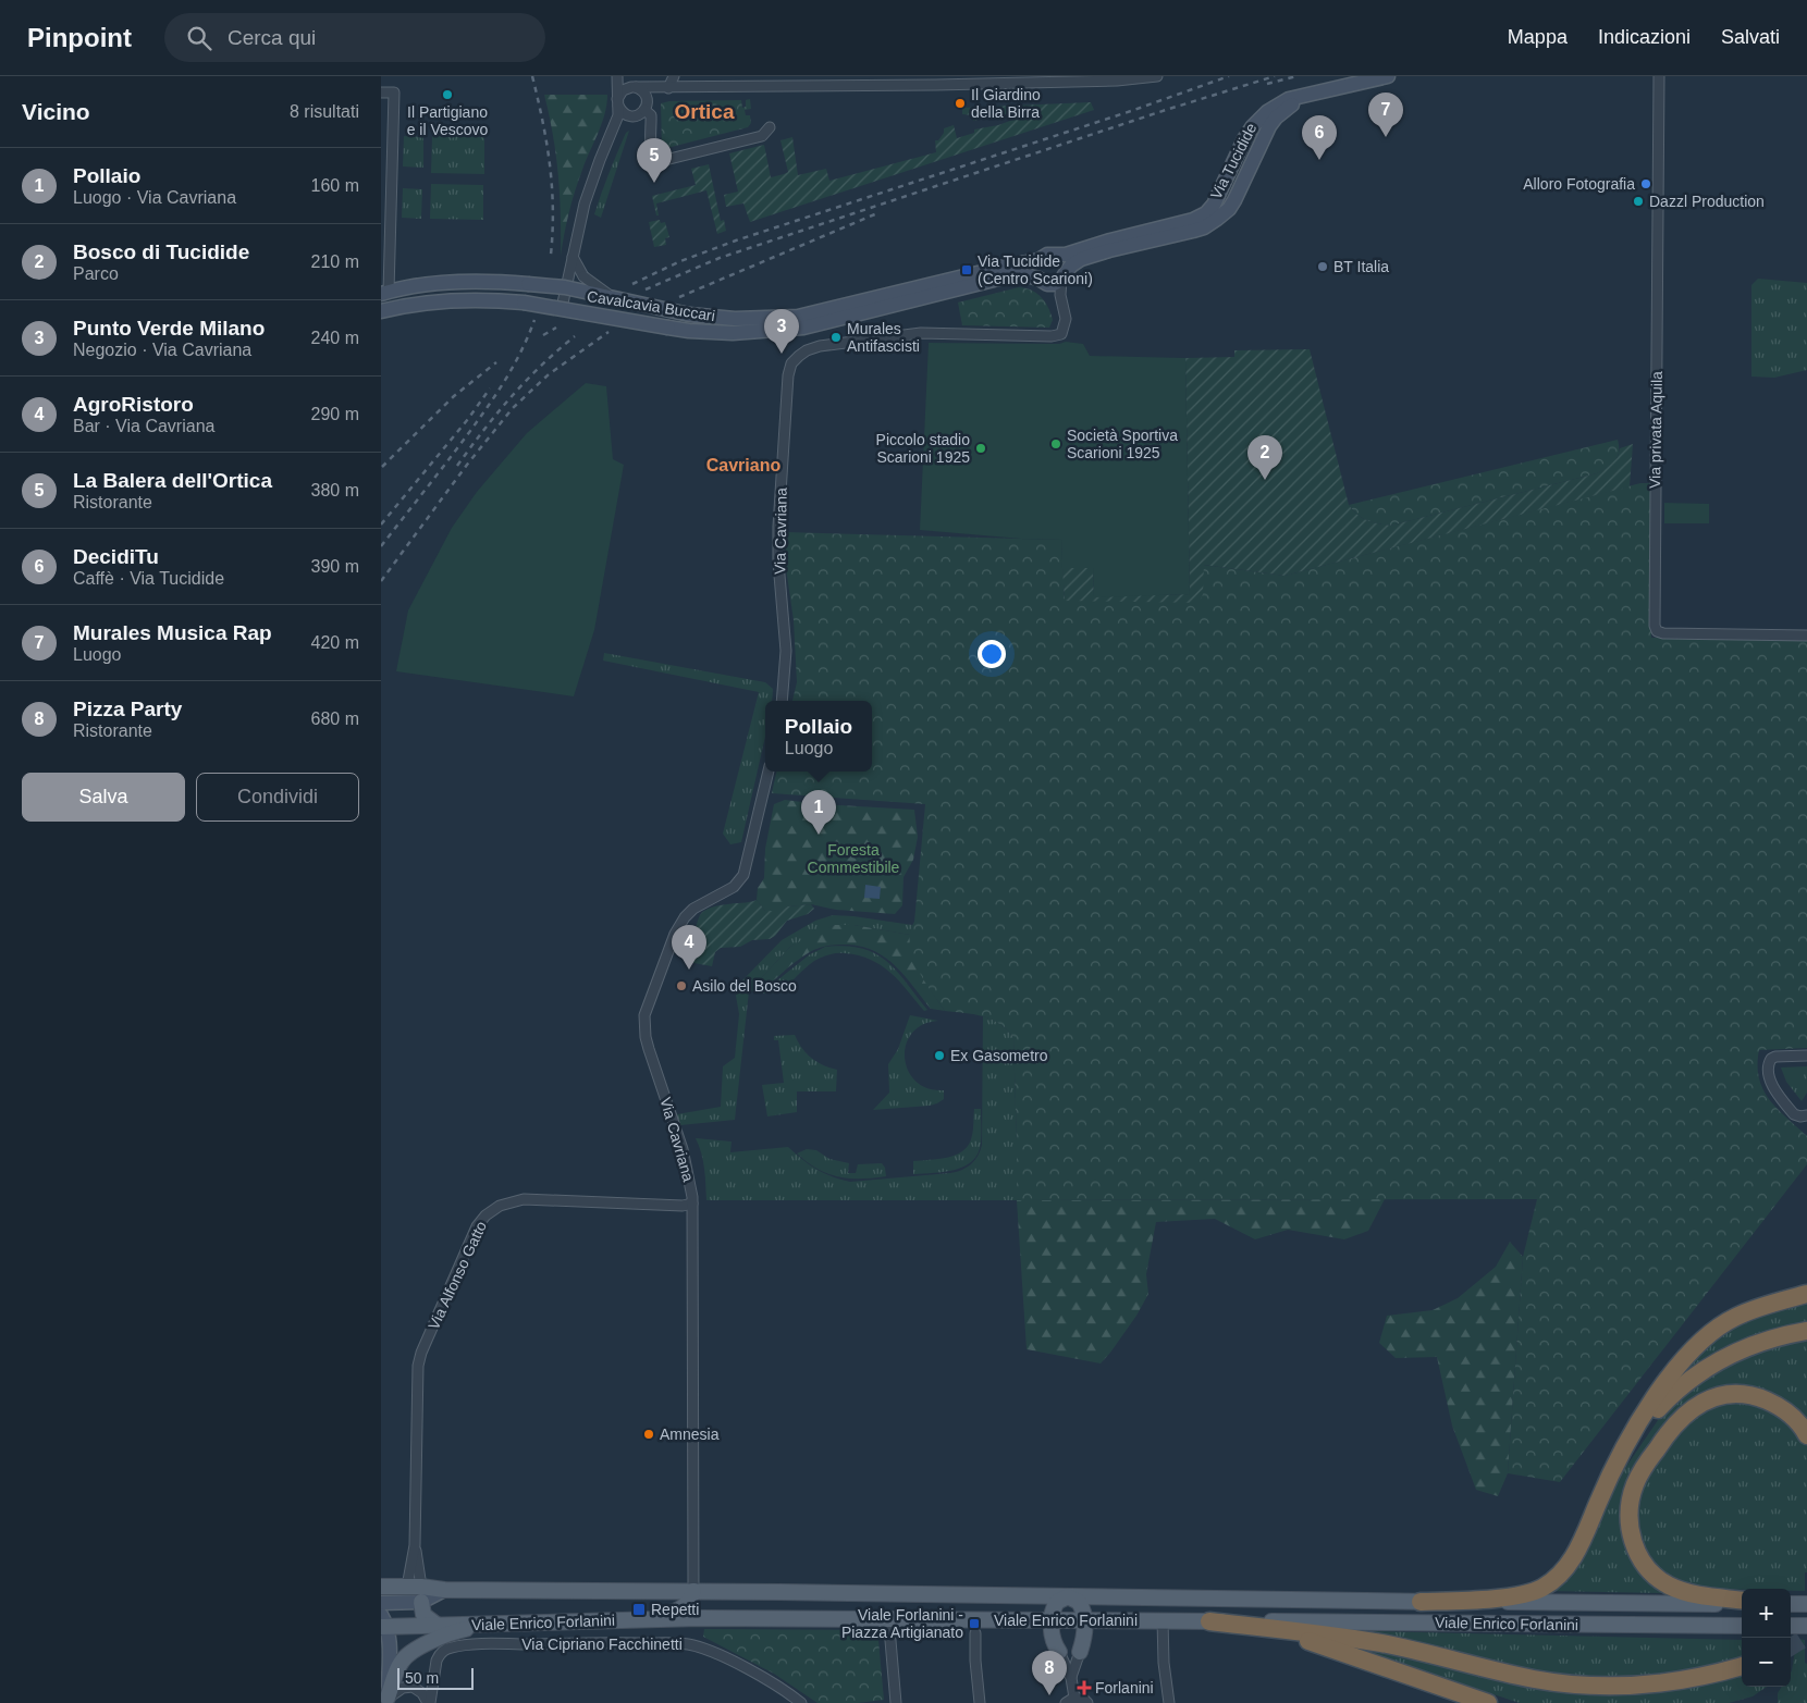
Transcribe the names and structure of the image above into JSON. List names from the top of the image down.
{
  "streets": {
    "main road": ["Viale Enrico Forlanini"],
    "street": [
      "Via Tucidide",
      "Cavalcavia Buccari",
      "Via privata Aquila",
      "Via Cavriana",
      "Via Alfonso Gatto",
      "Via Cipriano Facchinetti"
    ]
  },
  "crossings": [
    ["Via Tucidide", "Cavalcavia Buccari"],
    ["Via Tucidide", "Via Cavriana"],
    ["Via Cavriana", "Via Alfonso Gatto"],
    ["Via Cavriana", "Viale Enrico Forlanini"],
    ["Via Alfonso Gatto", "Viale Enrico Forlanini"]
  ],
  "districts": ["Ortica", "Cavriano"],
  "parks": ["Foresta Commestibile"],
  "places": {
    "other": [
      "Il Partigiano e il Vescovo",
      "Il Giardino della Birra",
      "Alloro Fotografia",
      "Dazzl Production",
      "BT Italia",
      "Murales Antifascisti",
      "Società Sportiva Scarioni 1925",
      "Piccolo stadio Scarioni 1925",
      "Asilo del Bosco",
      "Ex Gasometro",
      "Amnesia"
    ],
    "transit": ["Via Tucidide (Centro Scarioni)", "Repetti", "Viale Forlanini - Piazza Artigianato"],
    "health": ["Forlanini"]
  },
  "scale_bar": "50 m",
  "page": {
    "header": "Pinpoint",
    "search": "Cerca qui",
    "nav": ["Mappa", "Indicazioni", "Salvati"],
    "heading": ["Vicino", "8 risultati"],
    "pins": [
      "7",
      "6",
      "5",
      "3",
      "2",
      "1",
      "4",
      "8"
    ],
    "list": [
      {
        "mark": "1",
        "name": "Pollaio",
        "note": "Luogo · Via Cavriana",
        "value": "160 m"
      },
      {
        "mark": "2",
        "name": "Bosco di Tucidide",
        "note": "Parco",
        "value": "210 m"
      },
      {
        "mark": "3",
        "name": "Punto Verde Milano",
        "note": "Negozio · Via Cavriana",
        "value": "240 m"
      },
      {
        "mark": "4",
        "name": "AgroRistoro",
        "note": "Bar · Via Cavriana",
        "value": "290 m"
      },
      {
        "mark": "5",
        "name": "La Balera dell'Ortica",
        "note": "Ristorante",
        "value": "380 m"
      },
      {
        "mark": "6",
        "name": "DecidiTu",
        "note": "Caffè · Via Tucidide",
        "value": "390 m"
      },
      {
        "mark": "7",
        "name": "Murales Musica Rap",
        "note": "Luogo",
        "value": "420 m"
      },
      {
        "mark": "8",
        "name": "Pizza Party",
        "note": "Ristorante",
        "value": "680 m"
      }
    ],
    "popup": ["Pollaio", "Luogo"],
    "buttons": ["Salva", "Condividi"],
    "map_buttons": ["+", "−"],
    "scale": "50 m"
  }
}
